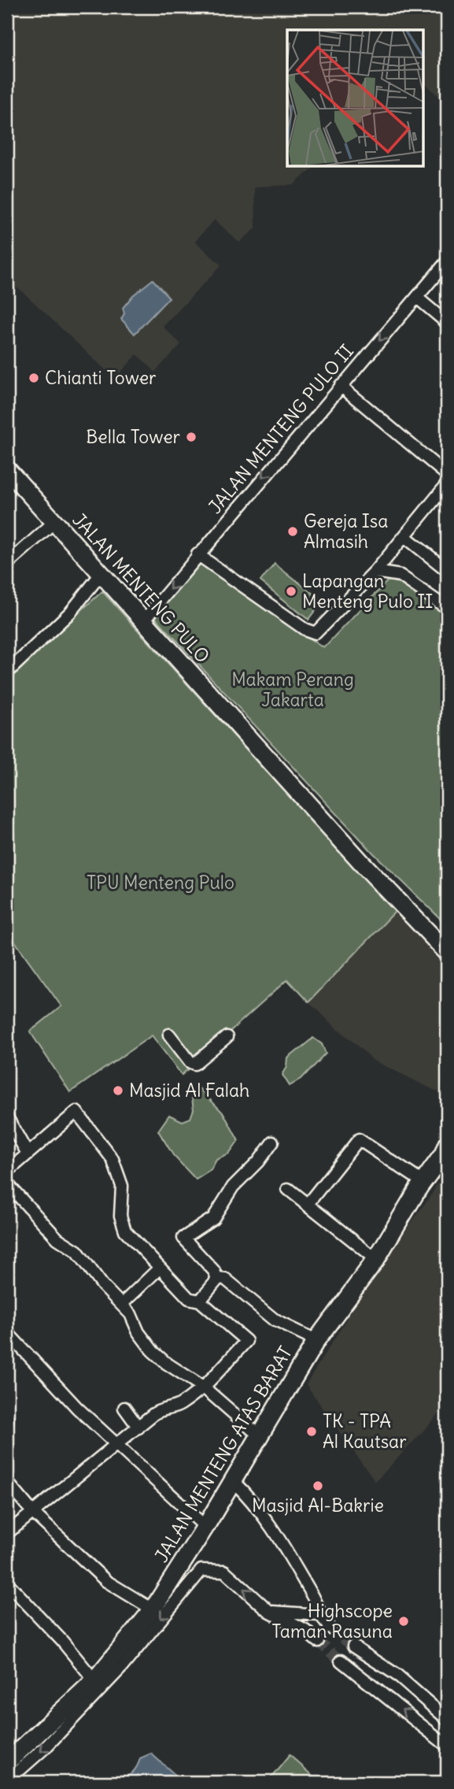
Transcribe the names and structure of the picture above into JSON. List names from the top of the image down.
{
  "streets": {
    "street": ["JALAN MENTENG PULO II", "JALAN MENTENG PULO", "JALAN MENTENG ATAS BARAT"]
  },
  "crossings": [
    ["JALAN MENTENG PULO II", "JALAN MENTENG PULO"]
  ],
  "one_way": ["JALAN MENTENG PULO II"],
  "parks": ["Makam Perang Jakarta", "TPU Menteng Pulo"],
  "places": [
    "Chianti Tower",
    "Bella Tower",
    "Gereja Isa Almasih",
    "Lapangan Menteng Pulo II",
    "Masjid Al Falah",
    "TK - TPA Al Kautsar",
    "Masjid Al-Bakrie",
    "Highscope Taman Rasuna"
  ]
}
